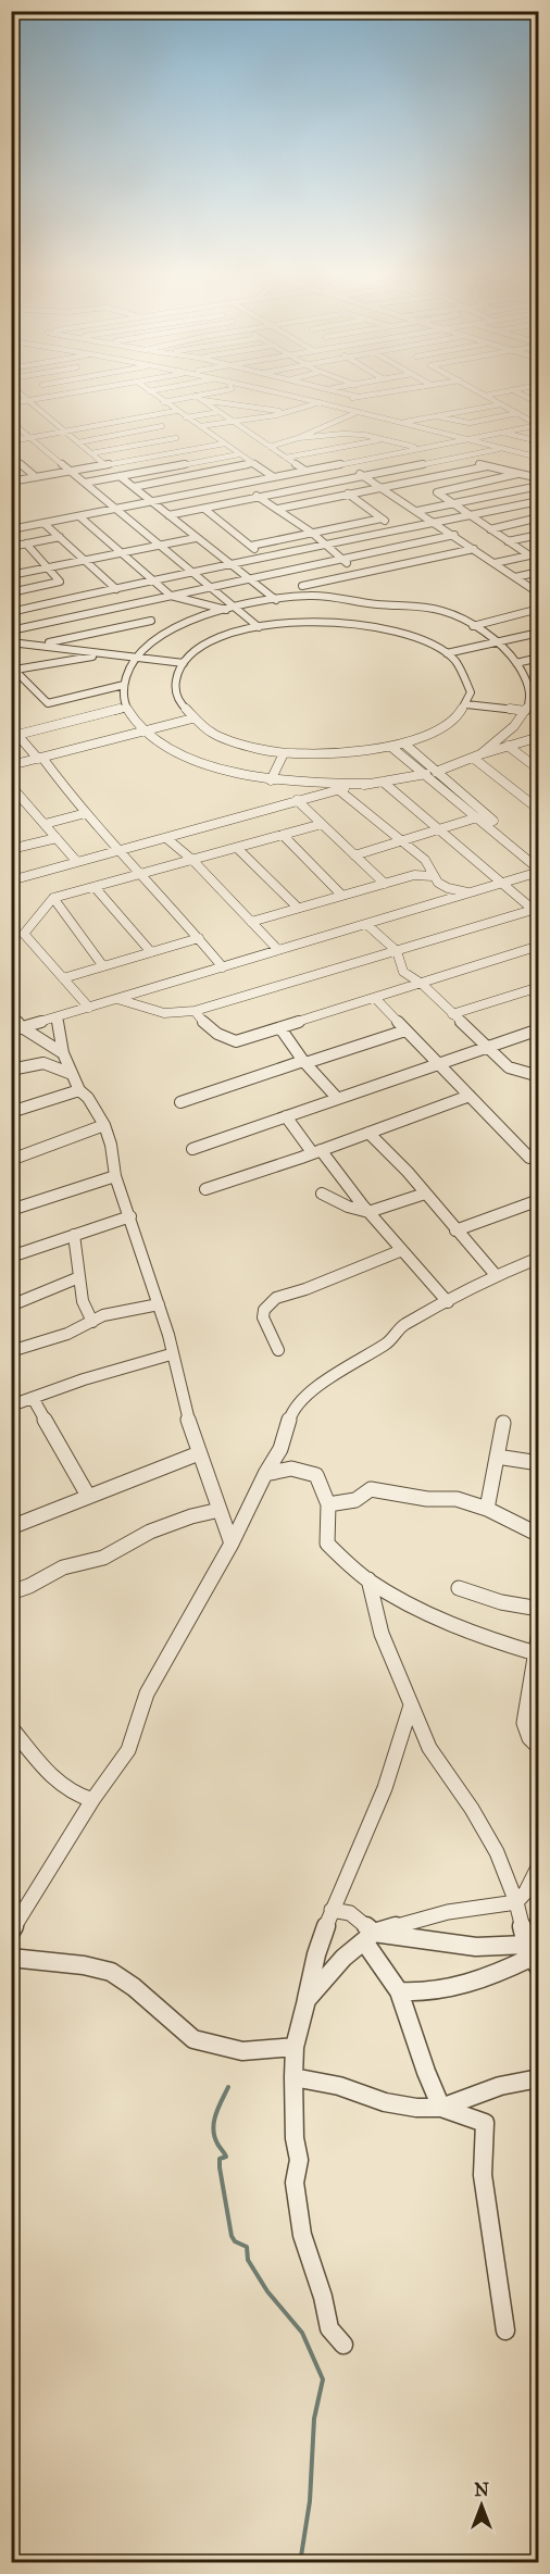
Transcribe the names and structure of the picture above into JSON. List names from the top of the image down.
{
  "north": "top"
}
